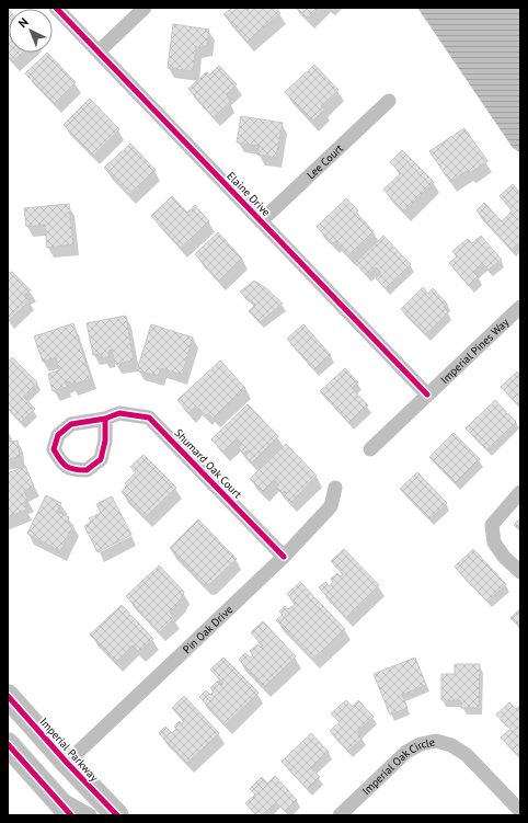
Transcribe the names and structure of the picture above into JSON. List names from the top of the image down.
{
  "streets": {
    "main road": ["Imperial Parkway"],
    "street": [
      "Lee Court",
      "Elaine Drive",
      "Imperial Pines Way",
      "Shumard Oak Court",
      "Pin Oak Drive",
      "Imperial Oak Circle"
    ]
  },
  "crossings": [
    ["Lee Court", "Elaine Drive"],
    ["Elaine Drive", "Imperial Pines Way"],
    ["Shumard Oak Court", "Pin Oak Drive"],
    ["Pin Oak Drive", "Imperial Parkway"]
  ],
  "north": "top left"
}
